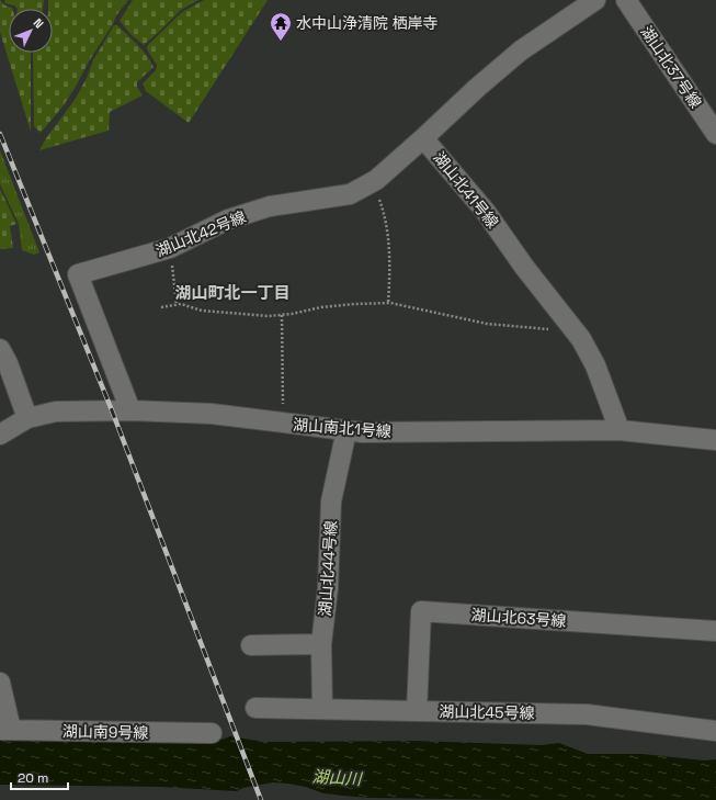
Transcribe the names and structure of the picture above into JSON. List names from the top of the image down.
{
  "streets": {
    "street": [
      "湖山北37号線",
      "湖山北41号線",
      "湖山北42号線",
      "湖山南北1号線",
      "湖山北44号線",
      "湖山北63号線",
      "湖山北45号線",
      "湖山南9号線"
    ]
  },
  "crossings": [
    ["湖山北41号線", "湖山北42号線"],
    ["湖山北41号線", "湖山南北1号線"],
    ["湖山北42号線", "湖山南北1号線"],
    ["湖山南北1号線", "湖山北44号線"],
    ["湖山北44号線", "湖山北45号線"],
    ["湖山北63号線", "湖山北45号線"]
  ],
  "districts": ["湖山町北一丁目"],
  "water": ["湖山川"],
  "places": {
    "temple": ["水中山浄清院 栖岸寺"]
  },
  "scale_bar": "20 m",
  "north": "top right"
}
